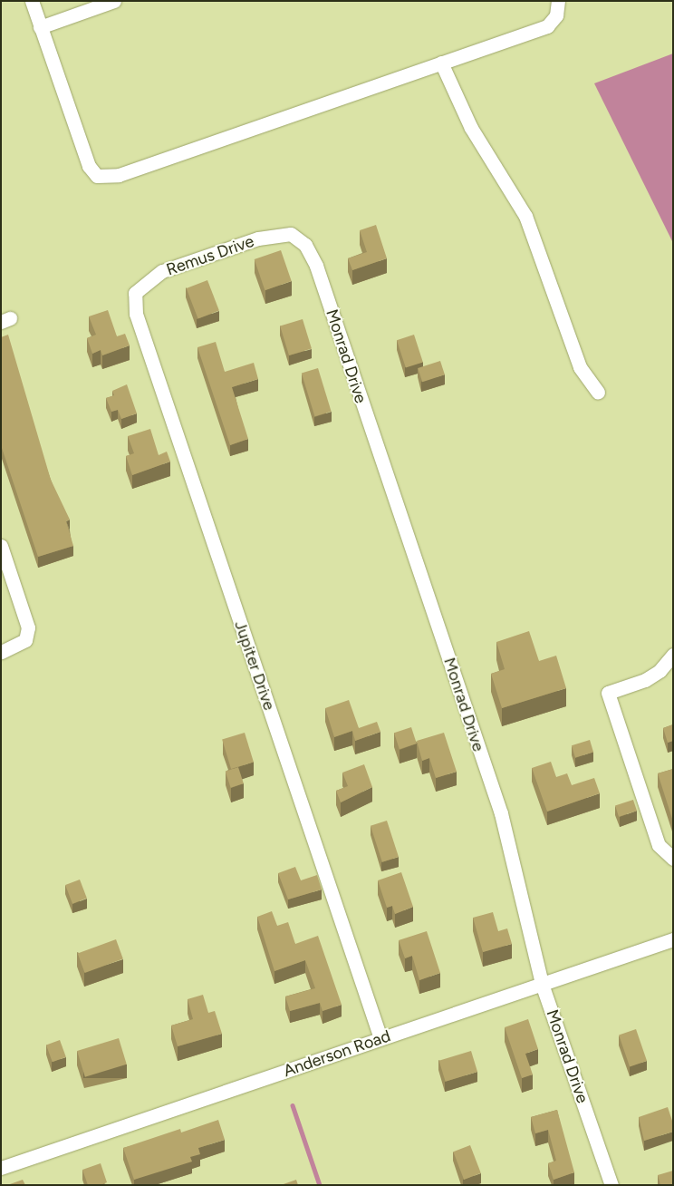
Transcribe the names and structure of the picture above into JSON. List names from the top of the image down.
{
  "streets": {
    "street": [
      "Remus Drive",
      "Monrad Drive",
      "Jupiter Drive",
      "Anderson Road"
    ]
  },
  "crossings": [
    ["Remus Drive", "Monrad Drive"],
    ["Remus Drive", "Jupiter Drive"],
    ["Monrad Drive", "Anderson Road"],
    ["Jupiter Drive", "Anderson Road"]
  ]
}
